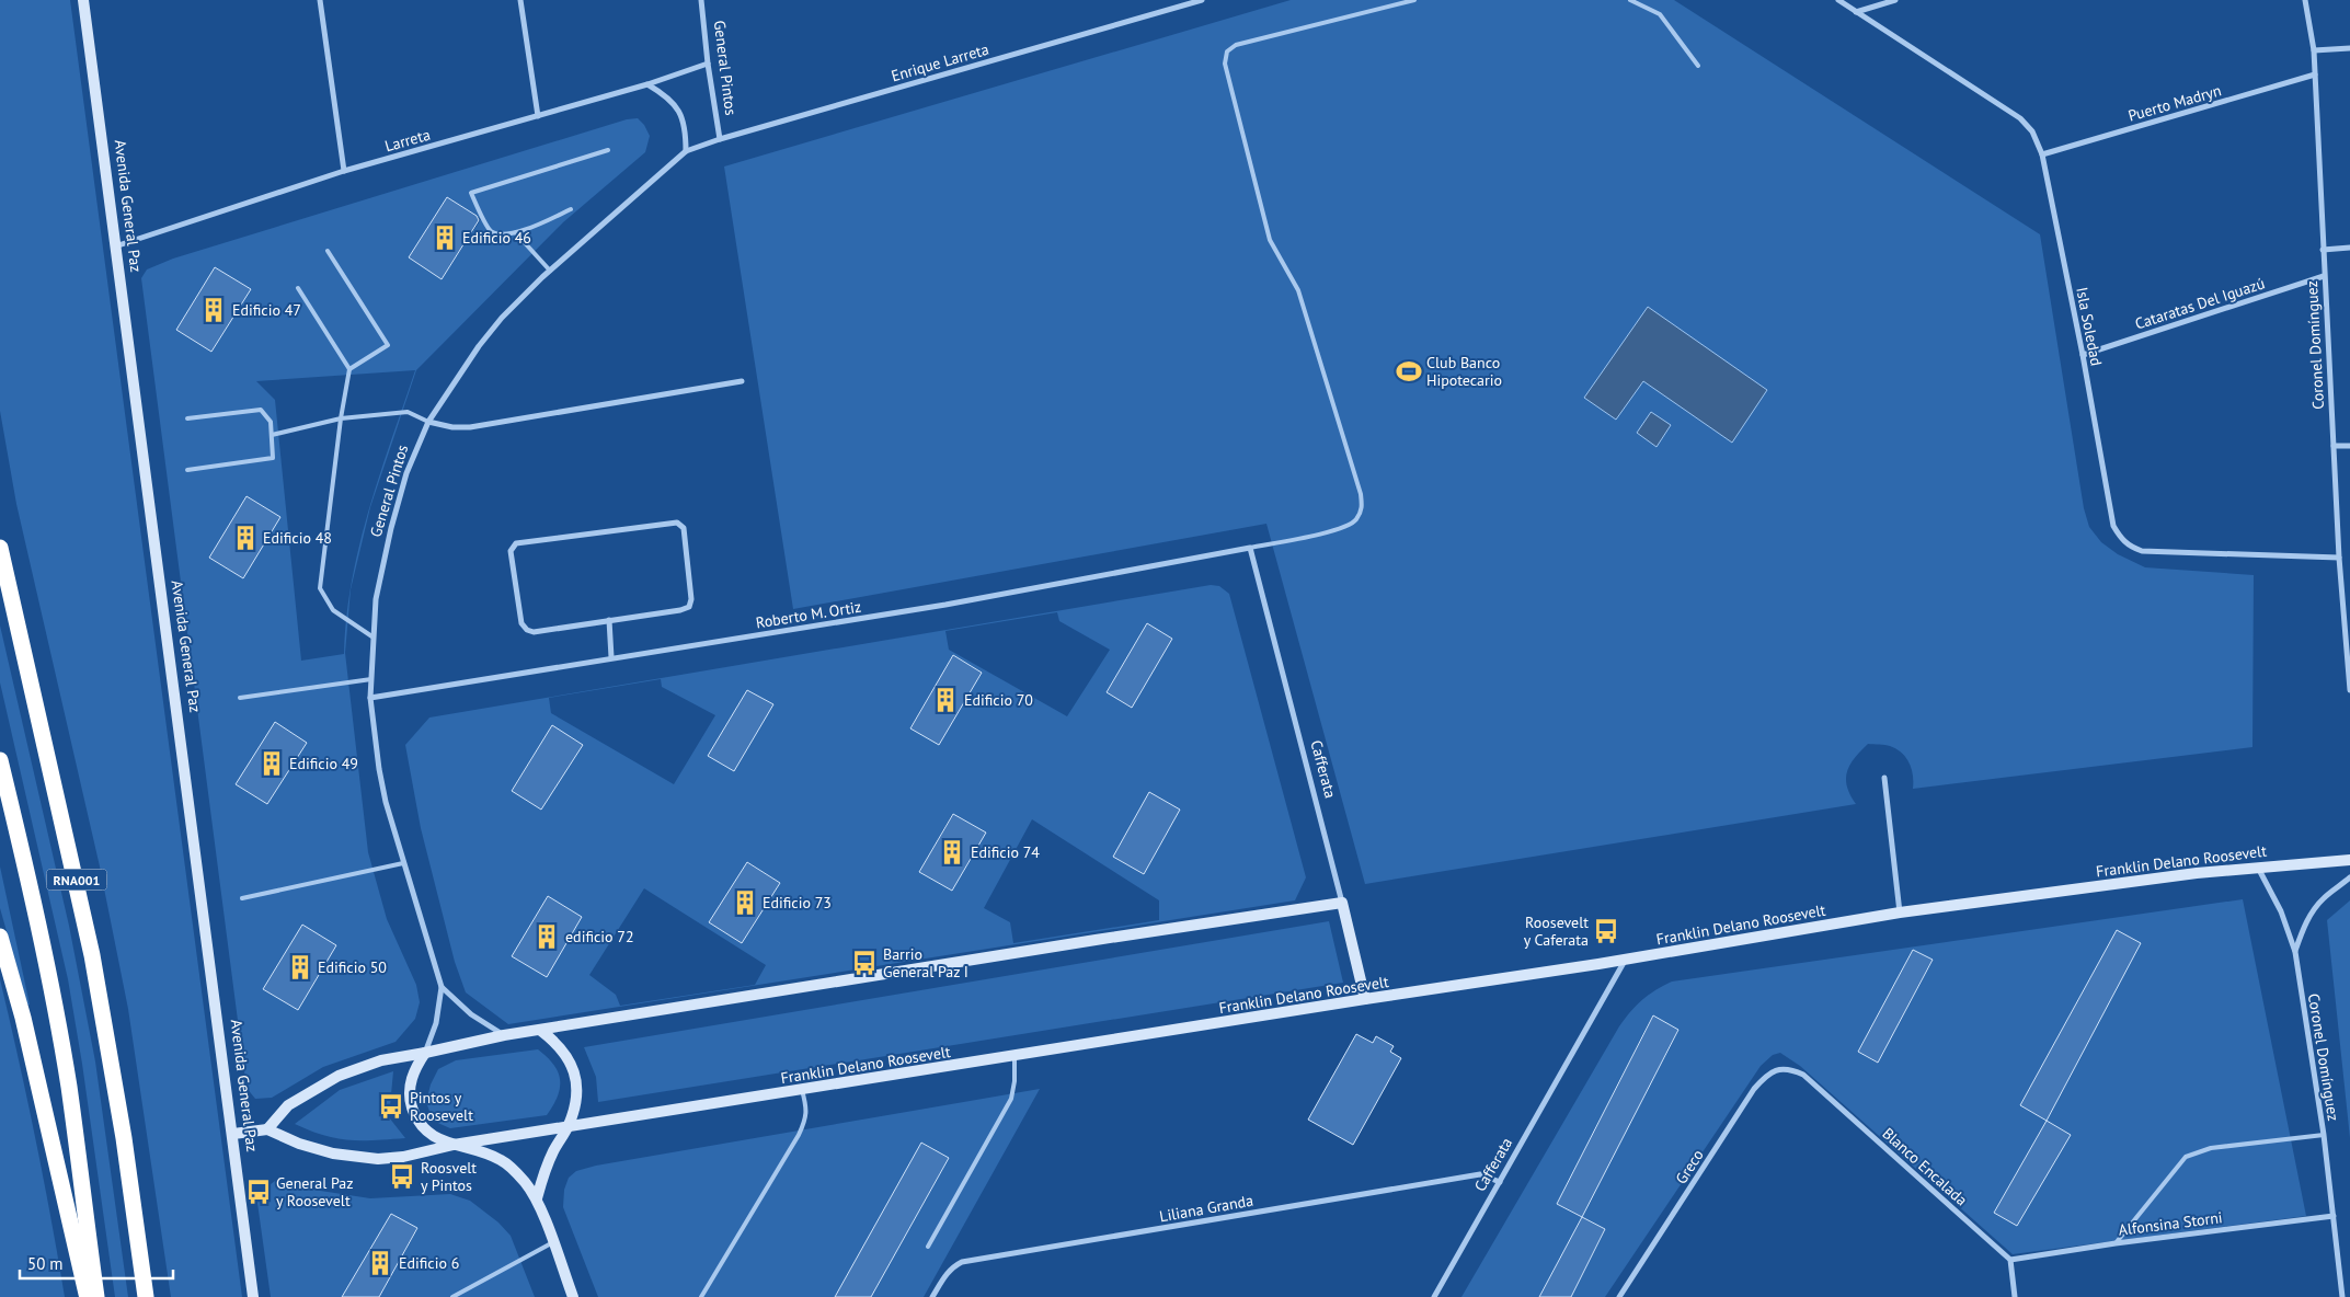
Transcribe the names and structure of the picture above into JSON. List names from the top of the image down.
{
  "streets": {
    "highway": ["RNA001"],
    "street": [
      "Enrique Larreta",
      "General Pintos",
      "Puerto Madryn",
      "Larreta",
      "Avenida General Paz",
      "Cataratas Del Iguazú",
      "Isla Soledad",
      "Coronel Domínguez",
      "Roberto M. Ortiz",
      "Cafferata",
      "Franklin Delano Roosevelt",
      "Greco",
      "Blanco Encalada",
      "Liliana Granda",
      "Alfonsina Storni"
    ]
  },
  "crossings": [
    ["Enrique Larreta", "General Pintos"],
    ["General Pintos", "Larreta"],
    ["General Pintos", "Roberto M. Ortiz"],
    ["General Pintos", "Franklin Delano Roosevelt"],
    ["Puerto Madryn", "Isla Soledad"],
    ["Puerto Madryn", "Coronel Domínguez"],
    ["Larreta", "Avenida General Paz"],
    ["Avenida General Paz", "Franklin Delano Roosevelt"],
    ["Cataratas Del Iguazú", "Isla Soledad"],
    ["Cataratas Del Iguazú", "Coronel Domínguez"],
    ["Isla Soledad", "Coronel Domínguez"],
    ["Coronel Domínguez", "Franklin Delano Roosevelt"],
    ["Coronel Domínguez", "Alfonsina Storni"],
    ["Roberto M. Ortiz", "Cafferata"],
    ["Cafferata", "Franklin Delano Roosevelt"],
    ["Cafferata", "Liliana Granda"],
    ["Greco", "Blanco Encalada"],
    ["Blanco Encalada", "Alfonsina Storni"]
  ],
  "places": {
    "building": [
      "Edificio 46",
      "Edificio 47",
      "Edificio 48",
      "Edificio 70",
      "Edificio 49",
      "Edificio 74",
      "Edificio 73",
      "edificio 72",
      "Edificio 50",
      "Edificio 6"
    ],
    "sports": ["Club Banco Hipotecario"],
    "bus stop": [
      "Roosevelt y Caferata",
      "Barrio General Paz I",
      "Pintos y Roosevelt",
      "Roosvelt y Pintos",
      "General Paz y Roosevelt"
    ]
  },
  "scale_bar": "50 m"
}
